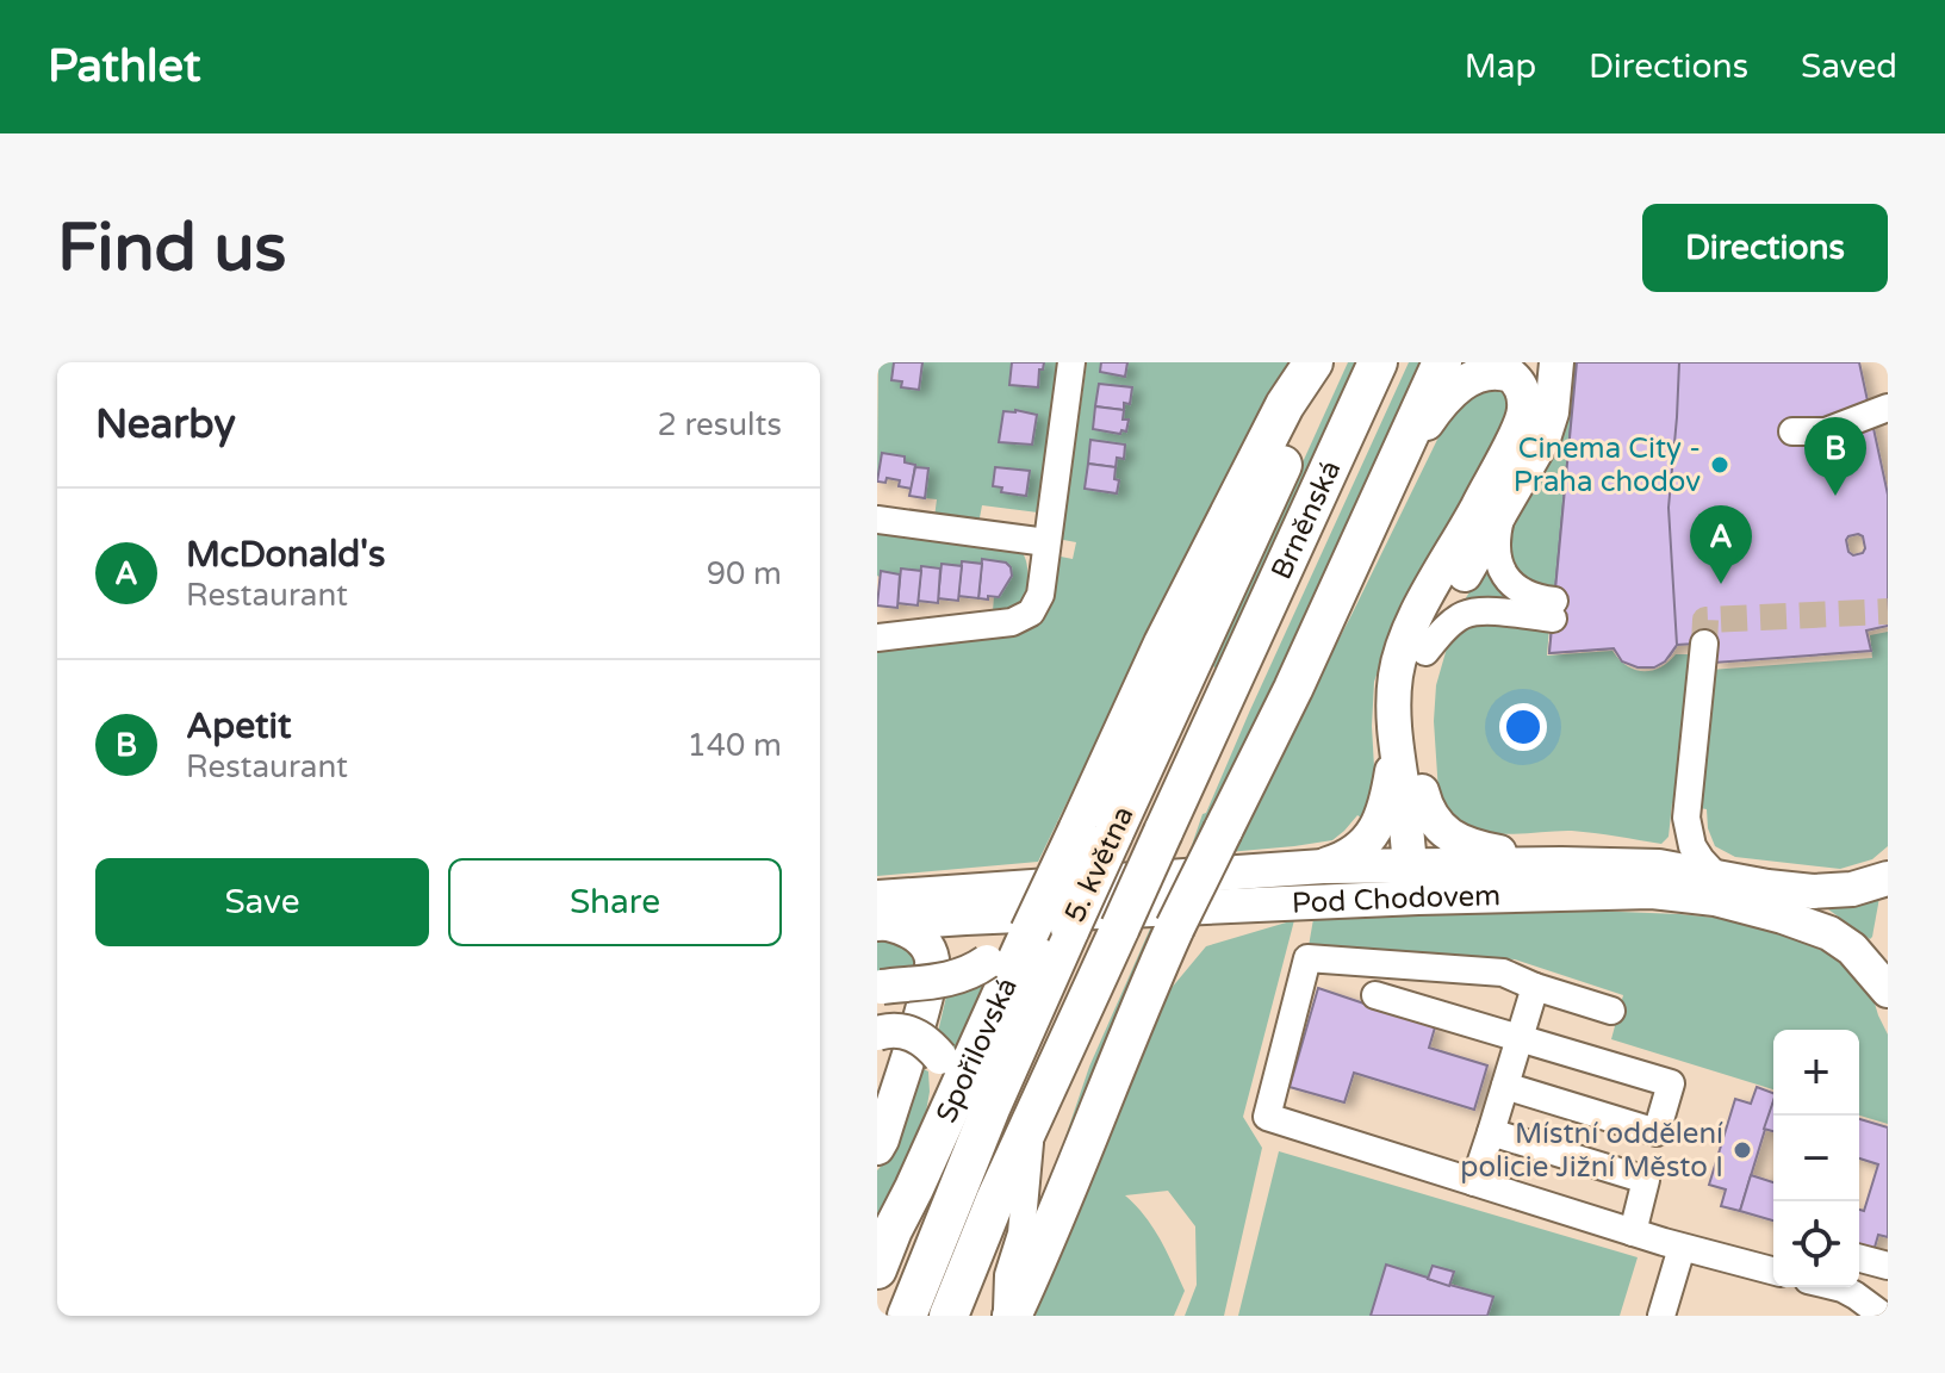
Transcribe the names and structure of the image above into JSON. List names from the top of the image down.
{
  "streets": {
    "highway": ["Brněnská", "5. května", "Spořilovská"],
    "main road": ["Pod Chodovem"]
  },
  "crossings": [
    ["Brněnská", "5. května"],
    ["5. května", "Spořilovská"]
  ],
  "places": ["Cinema City - Praha chodov", "Místní oddělení policie Jižní Město I"],
  "page": {
    "header": "Pathlet",
    "nav": ["Map", "Directions", "Saved"],
    "buttons": [
      "Directions",
      ["Save", "Share"]
    ],
    "title": "Find us",
    "heading": ["Nearby", "2 results"],
    "pins": ["B", "A"],
    "list": [
      {
        "mark": "A",
        "name": "McDonald's",
        "note": "Restaurant",
        "value": "90 m"
      },
      {
        "mark": "B",
        "name": "Apetit",
        "note": "Restaurant",
        "value": "140 m"
      }
    ],
    "map_buttons": ["+", "−"]
  }
}
